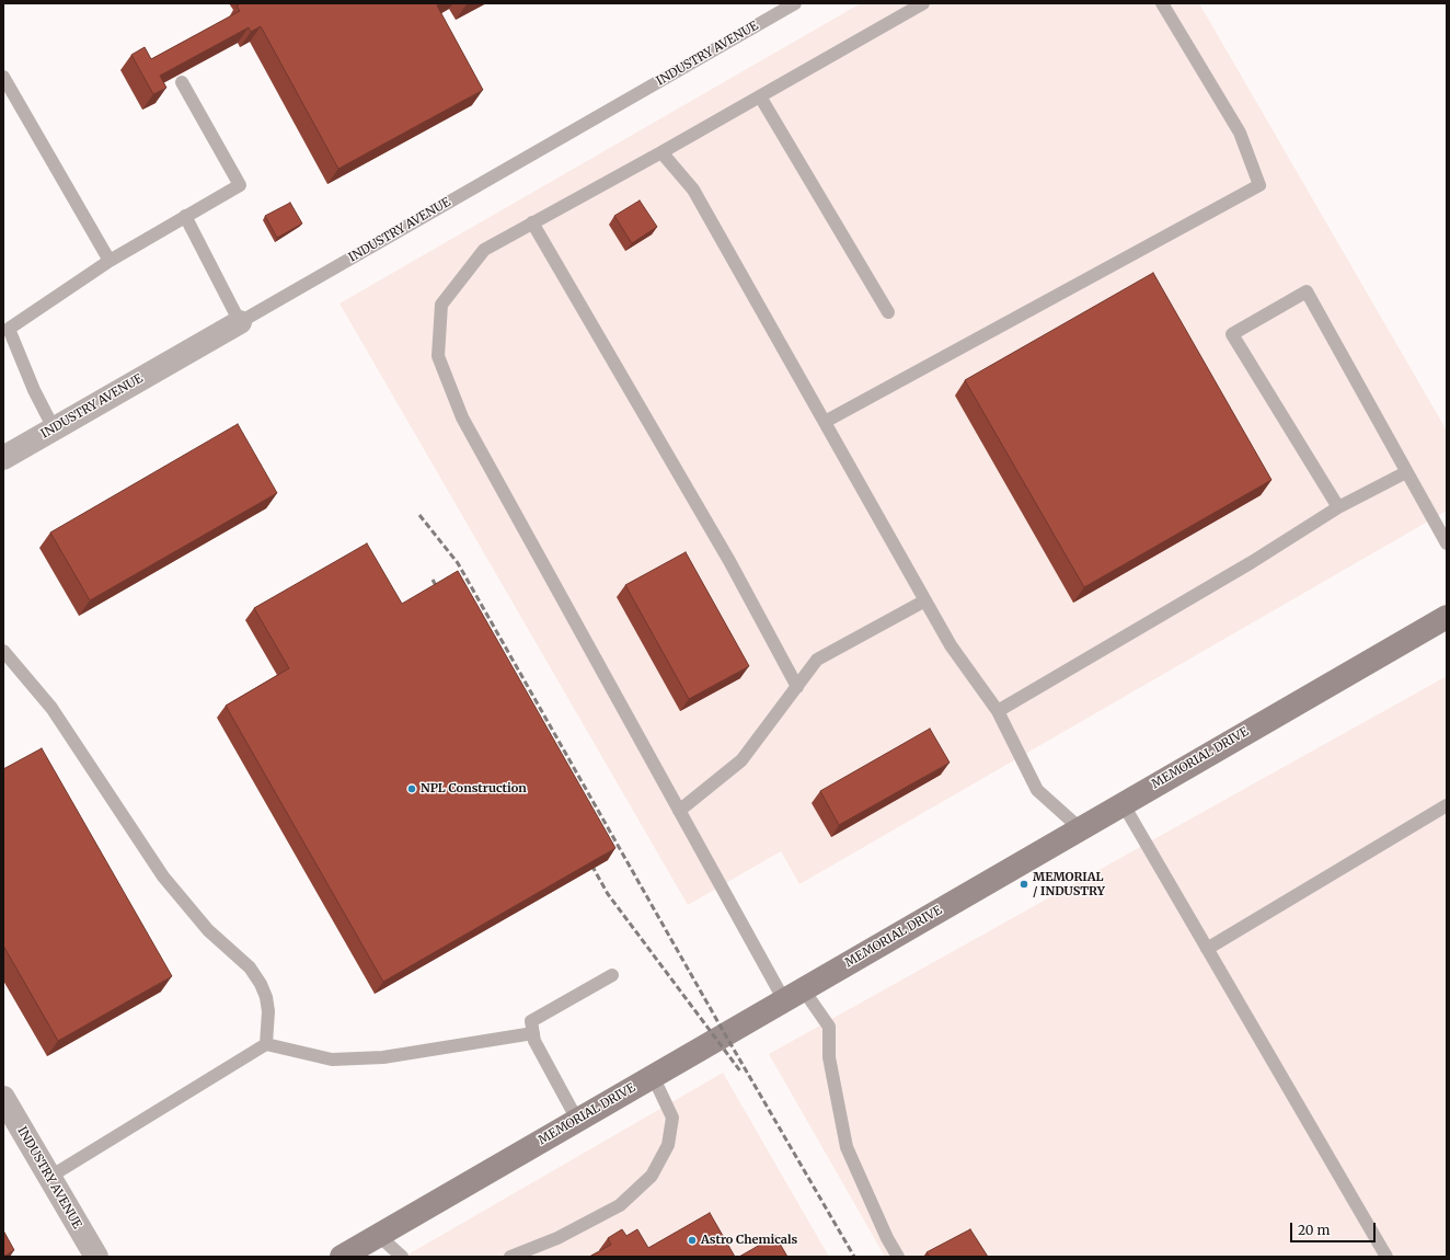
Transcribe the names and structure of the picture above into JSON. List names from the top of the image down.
{
  "streets": {
    "street": ["INDUSTRY AVENUE", "MEMORIAL DRIVE"]
  },
  "places": ["NPL Construction", "MEMORIAL / INDUSTRY", "Astro Chemicals"],
  "scale_bar": "20 m"
}
